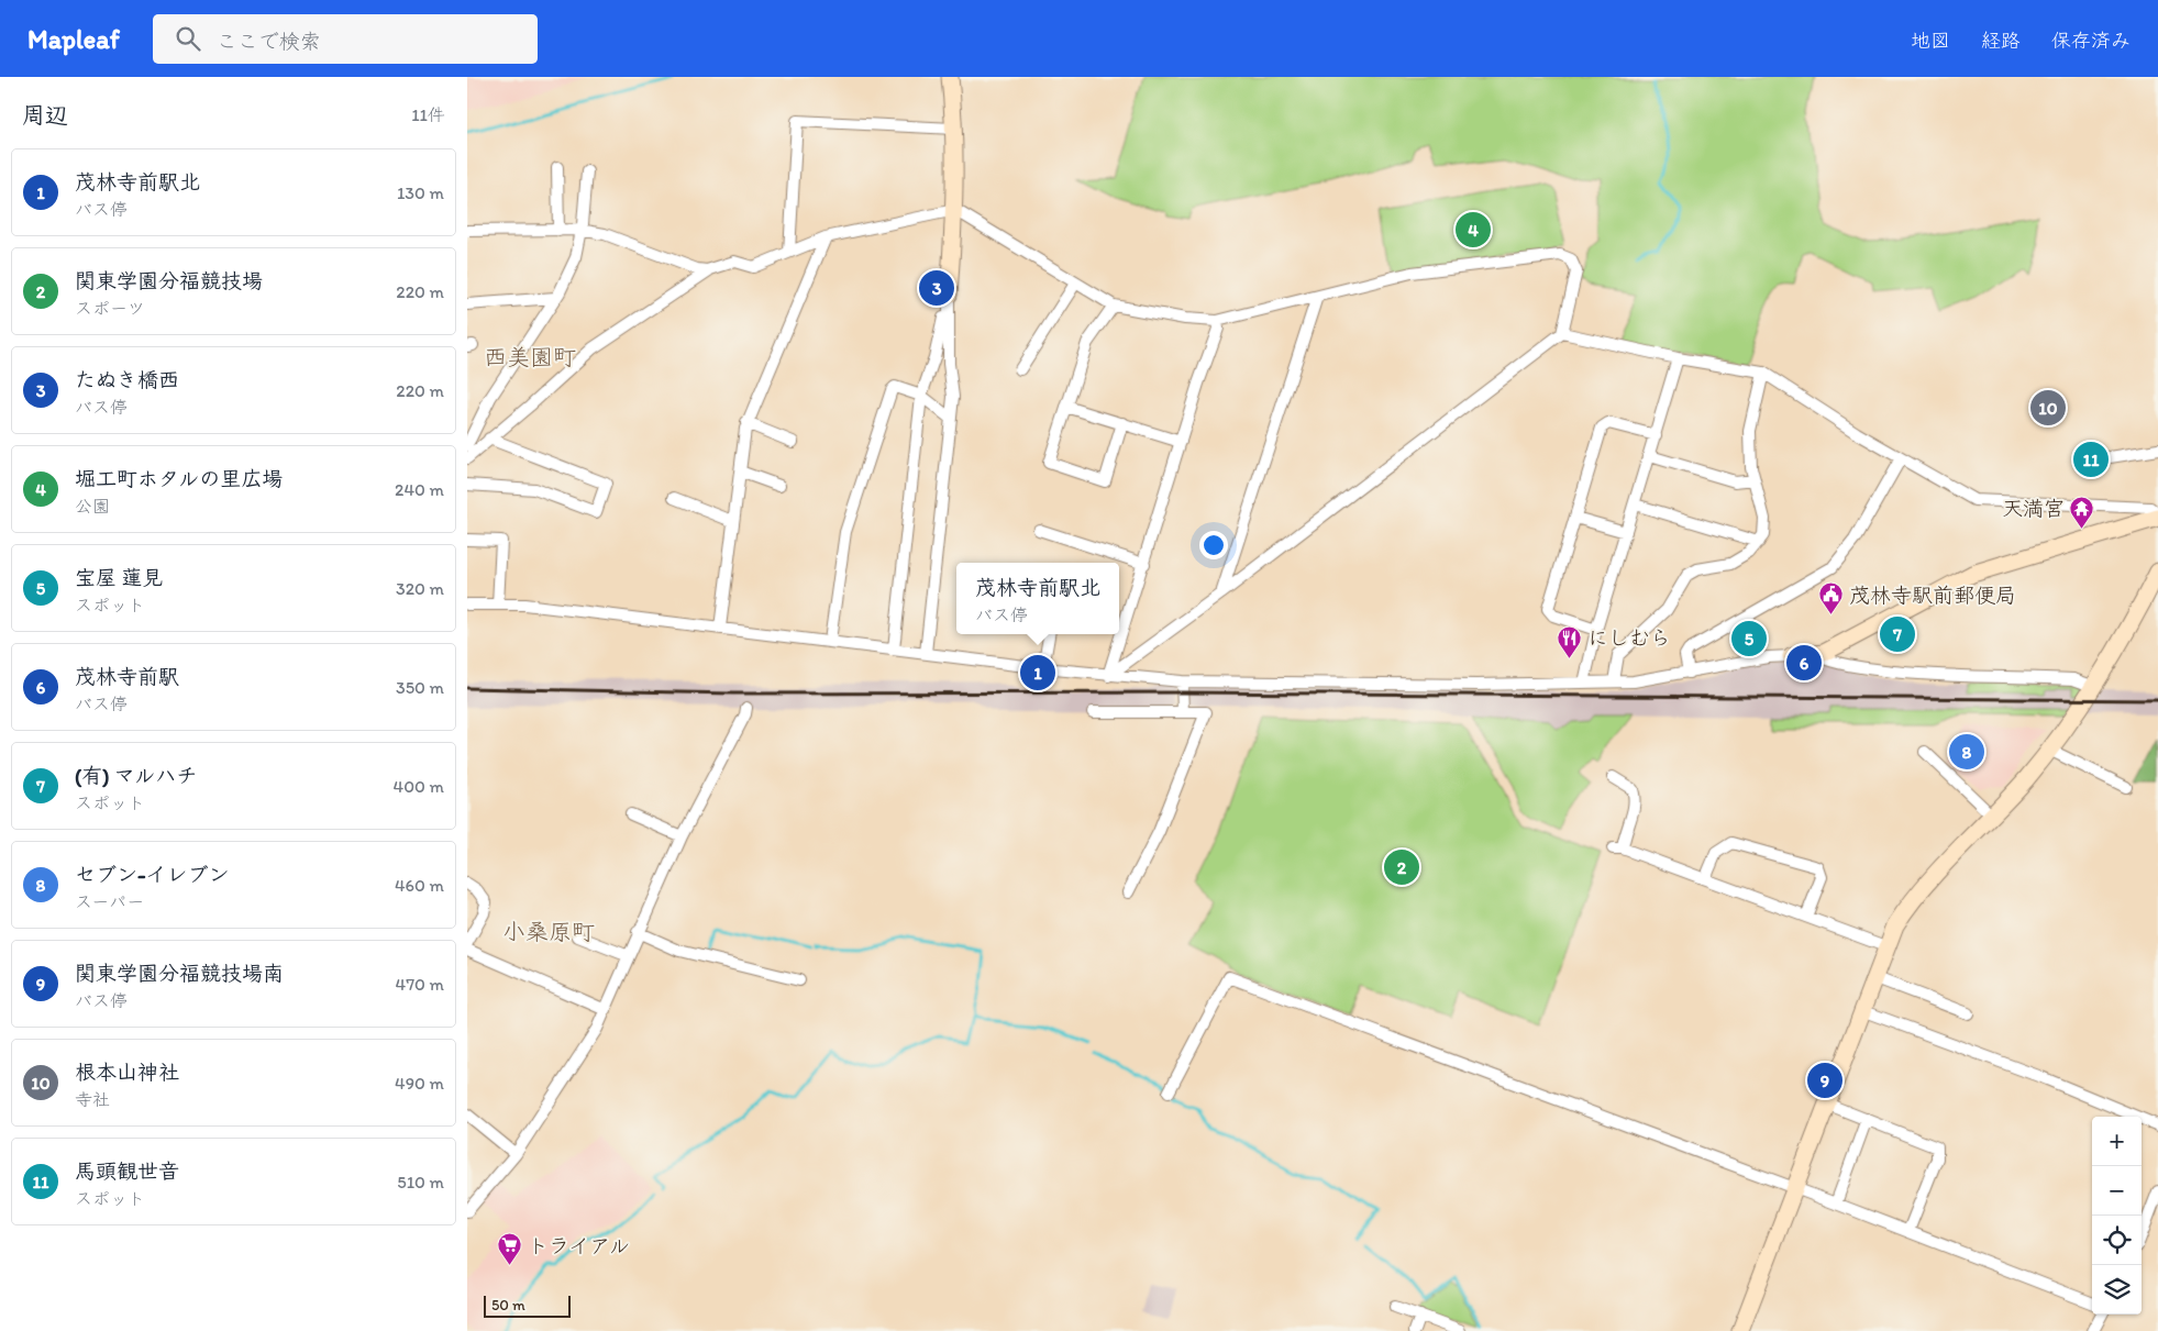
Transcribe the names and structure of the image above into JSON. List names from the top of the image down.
{
  "districts": ["西美園町", "小桑原町"],
  "places": {
    "temple": ["天満宮"],
    "public building": ["茂林寺駅前郵便局"],
    "restaurant": ["にしむら"],
    "supermarket": ["トライアル"]
  },
  "scale_bar": "50 m",
  "page": {
    "header": "Mapleaf",
    "search": "ここで検索",
    "nav": ["地図", "経路", "保存済み"],
    "heading": ["周辺", "11件"],
    "list": [
      {
        "mark": "1",
        "name": "茂林寺前駅北",
        "note": "バス停",
        "value": "130 m"
      },
      {
        "mark": "2",
        "name": "関東学園分福競技場",
        "note": "スポーツ",
        "value": "220 m"
      },
      {
        "mark": "3",
        "name": "たぬき橋西",
        "note": "バス停",
        "value": "220 m"
      },
      {
        "mark": "4",
        "name": "堀工町ホタルの里広場",
        "note": "公園",
        "value": "240 m"
      },
      {
        "mark": "5",
        "name": "宝屋 蓮見",
        "note": "スポット",
        "value": "320 m"
      },
      {
        "mark": "6",
        "name": "茂林寺前駅",
        "note": "バス停",
        "value": "350 m"
      },
      {
        "mark": "7",
        "name": "(有) マルハチ",
        "note": "スポット",
        "value": "400 m"
      },
      {
        "mark": "8",
        "name": "セブン-イレブン",
        "note": "スーパー",
        "value": "460 m"
      },
      {
        "mark": "9",
        "name": "関東学園分福競技場南",
        "note": "バス停",
        "value": "470 m"
      },
      {
        "mark": "10",
        "name": "根本山神社",
        "note": "寺社",
        "value": "490 m"
      },
      {
        "mark": "11",
        "name": "馬頭観世音",
        "note": "スポット",
        "value": "510 m"
      }
    ],
    "pins": [
      "4",
      "3",
      "10",
      "11",
      "7",
      "5",
      "6",
      "1",
      "8",
      "2",
      "9"
    ],
    "popup": ["茂林寺前駅北", "バス停"],
    "map_buttons": ["+", "−"],
    "scale": "50 m"
  }
}
